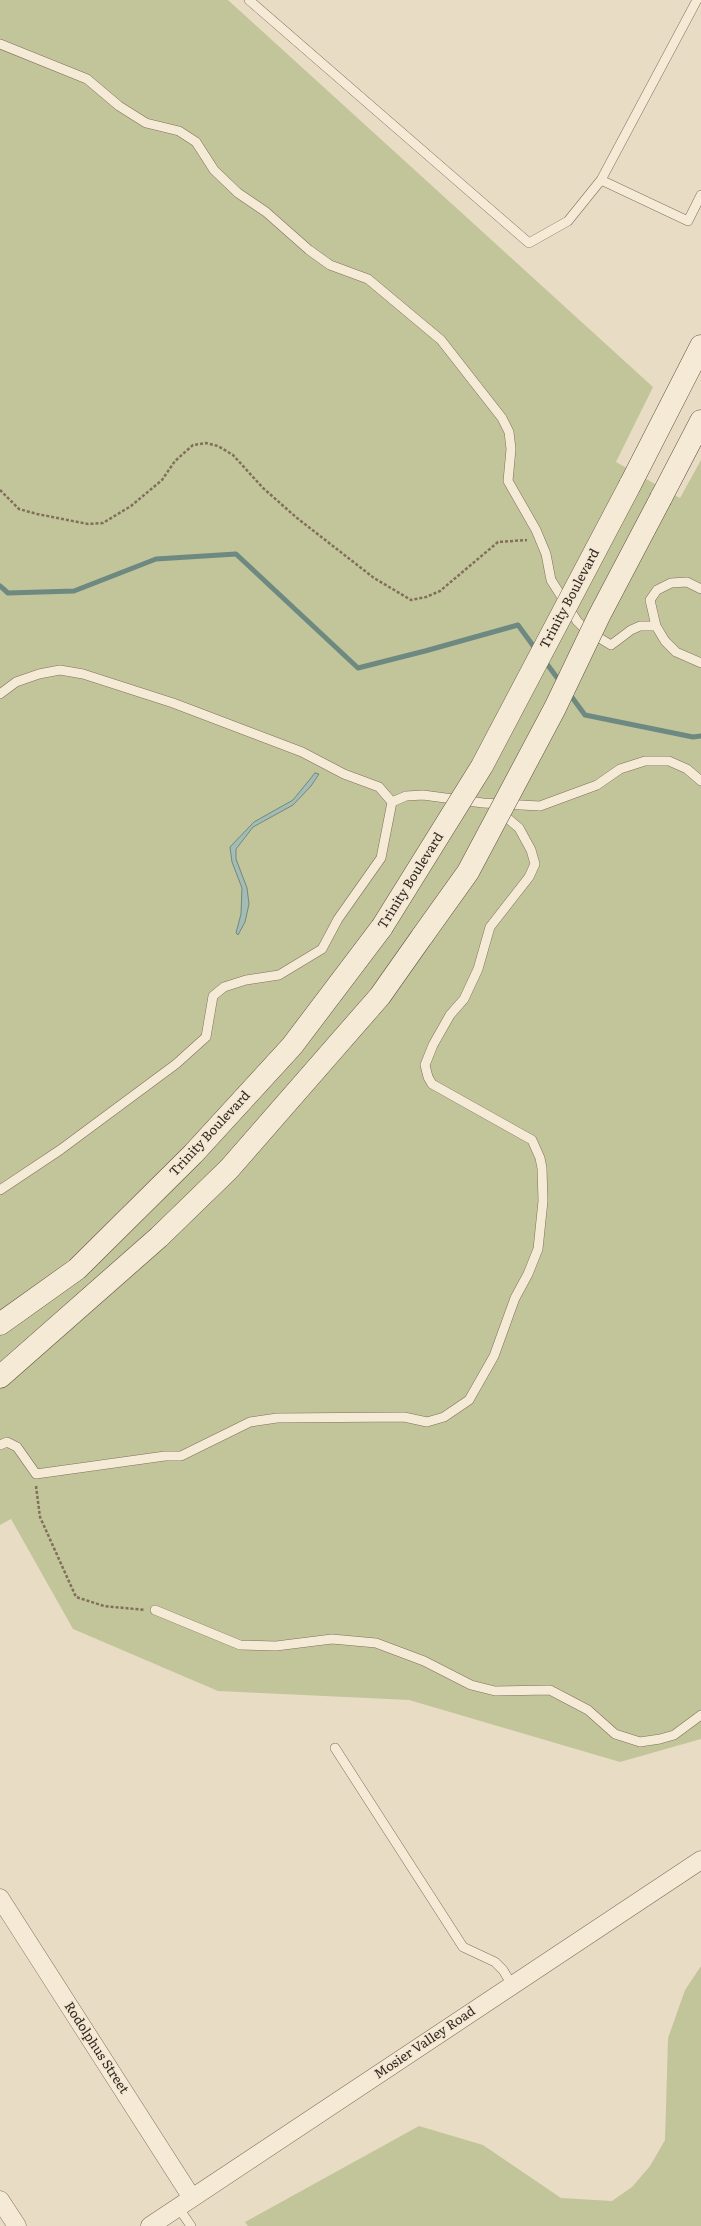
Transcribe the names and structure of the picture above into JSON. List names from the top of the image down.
{
  "streets": {
    "main road": ["Trinity Boulevard"],
    "street": ["Mosier Valley Road", "Rodolphus Street"]
  },
  "crossings": [
    ["Mosier Valley Road", "Rodolphus Street"]
  ]
}
